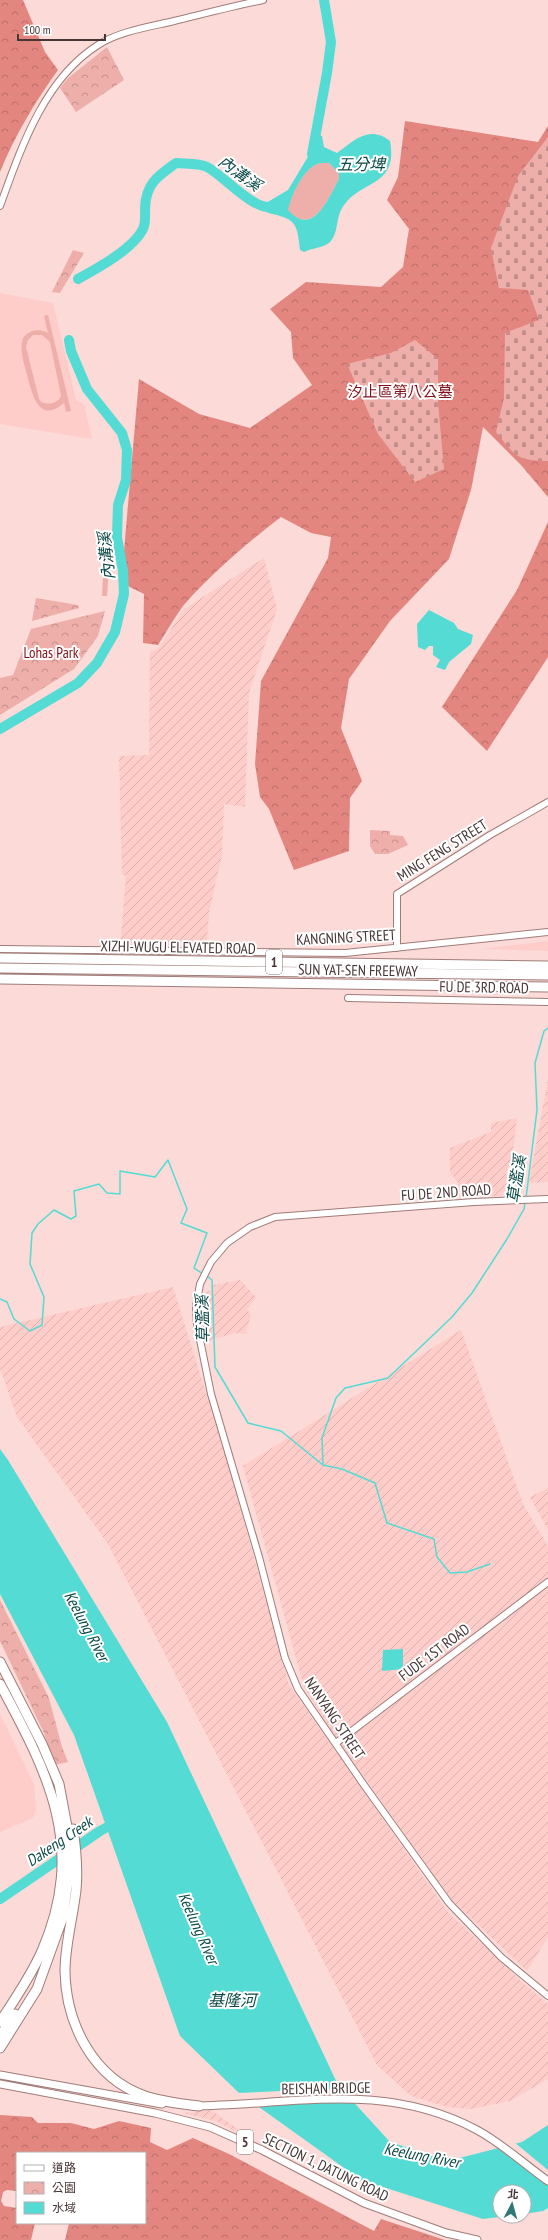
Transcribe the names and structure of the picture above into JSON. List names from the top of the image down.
{
  "streets": {
    "highway": ["XIZHI-WUGU ELEVATED ROAD", "1", "SUN YAT-SEN FREEWAY"],
    "main road": ["BEISHAN BRIDGE", "5", "SECTION 1, DATUNG ROAD"],
    "street": [
      "MING FENG STREET",
      "KANGNING STREET",
      "FU DE 3RD ROAD",
      "FUDE 1ST ROAD",
      "NANYANG STREET"
    ]
  },
  "crossings": [
    ["MING FENG STREET", "KANGNING STREET"],
    ["FUDE 1ST ROAD", "NANYANG STREET"]
  ],
  "water": [
    "五分埤",
    "內溝溪",
    "草濫溪",
    "Keelung River",
    "Dakeng Creek",
    "基隆河"
  ],
  "parks": ["汐止區第八公墓", "Lohas Park"],
  "legend": ["道路", "公園", "水域"],
  "scale_bar": "100 m",
  "north": "top"
}
